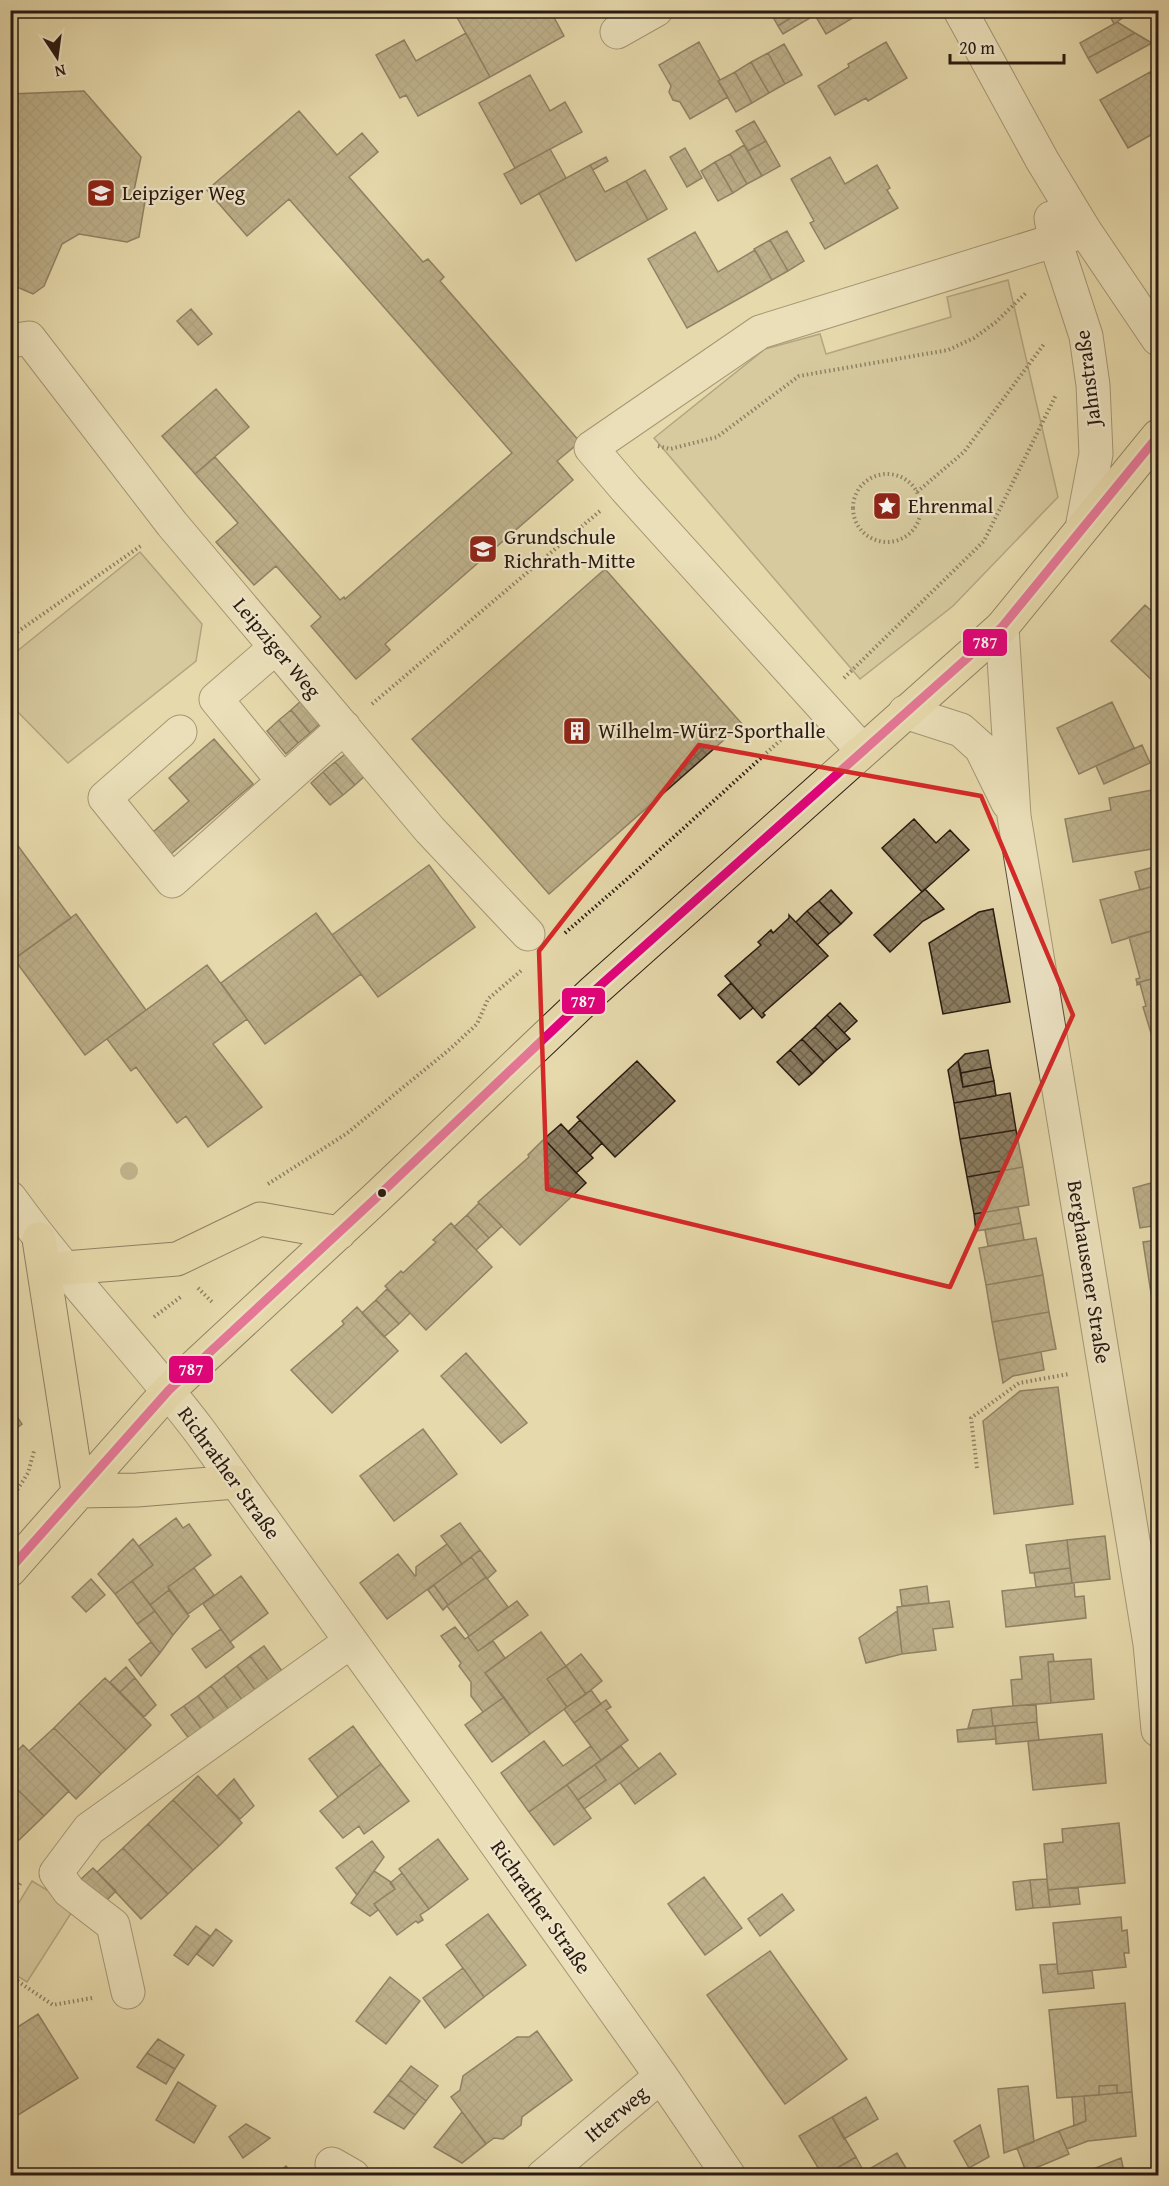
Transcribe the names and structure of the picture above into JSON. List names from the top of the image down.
{
  "streets": {
    "street": [
      "Jahnstraße",
      "Leipziger Weg",
      "Berghausener Straße",
      "Richrather Straße",
      "Itterweg"
    ]
  },
  "crossings": [
    ["Richrather Straße", "Itterweg"]
  ],
  "places": {
    "school or university": ["Leipziger Weg", "Grundschule Richrath-Mitte"],
    "place": ["Ehrenmal"],
    "building": ["Wilhelm-Würz-Sporthalle"]
  },
  "lines": ["transit line 787"],
  "scale_bar": "20 m",
  "north": "bottom"
}
